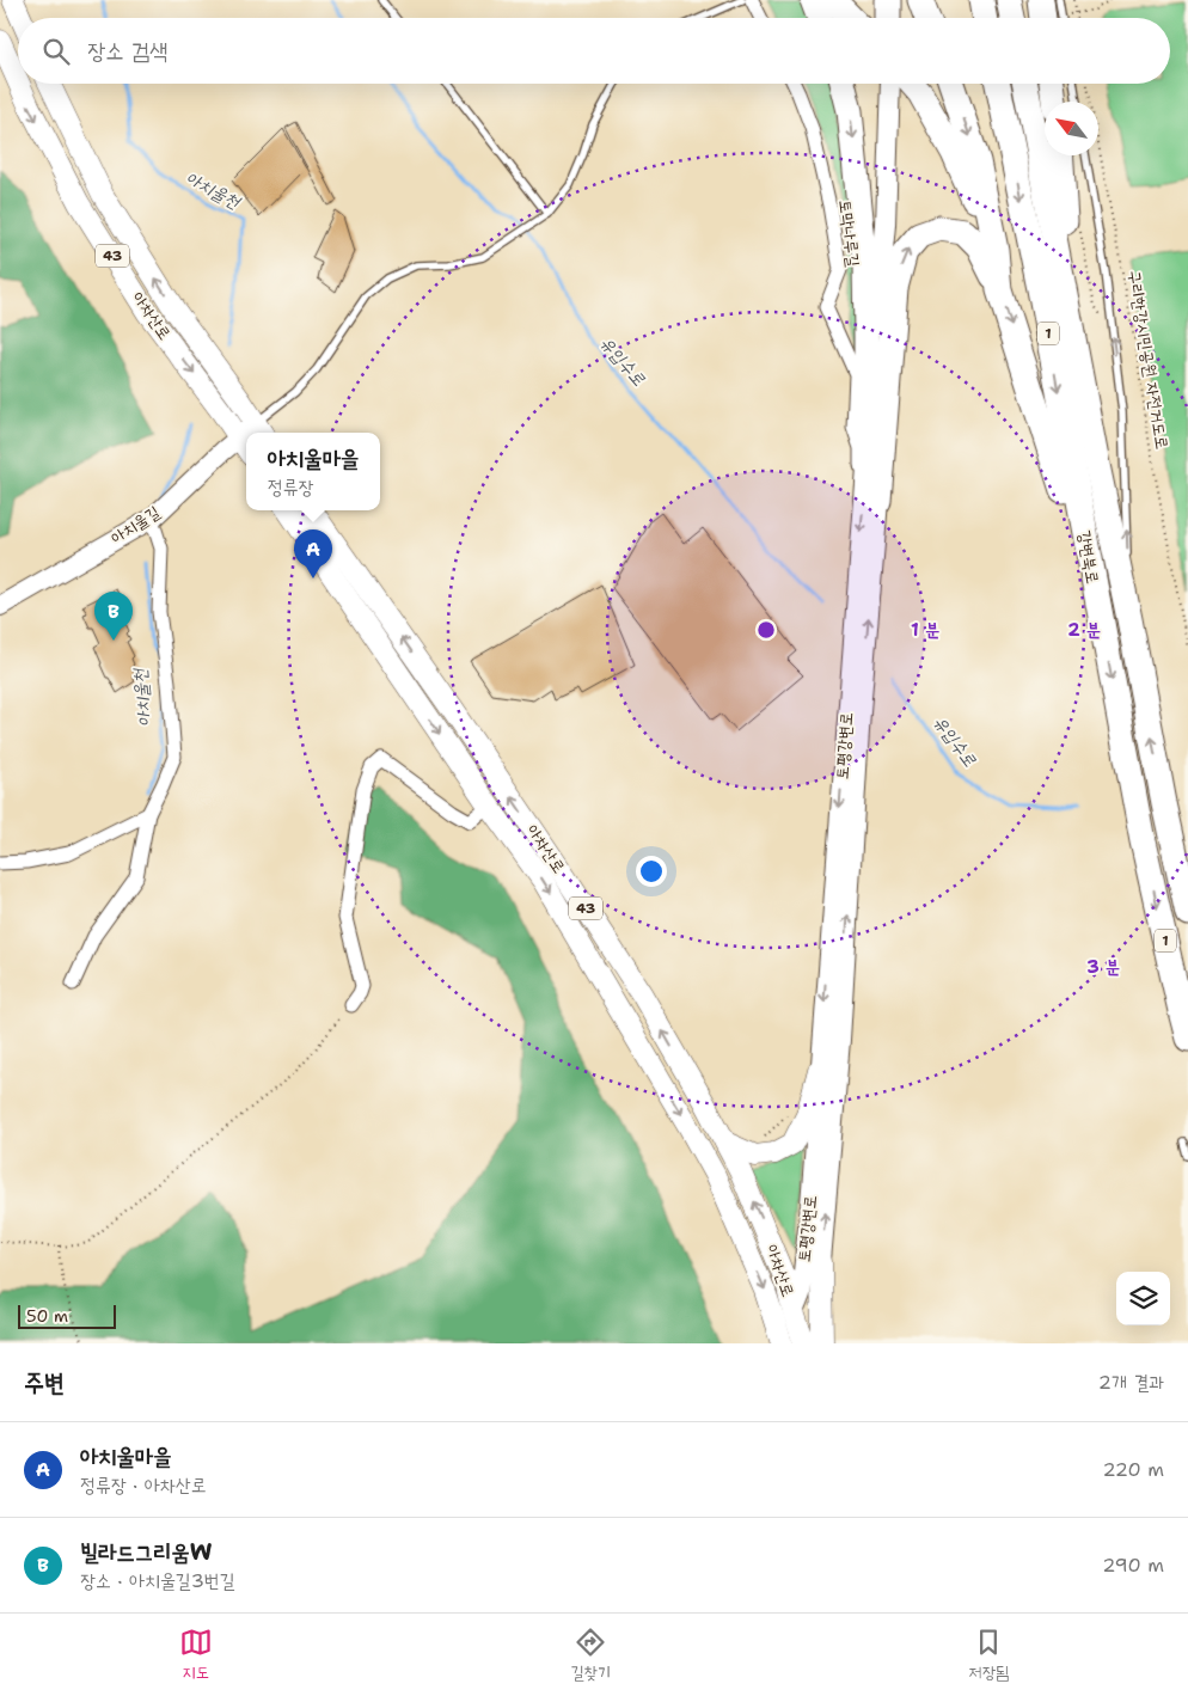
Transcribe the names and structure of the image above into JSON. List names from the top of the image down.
{
  "streets": {
    "highway": ["1", "강변북로"],
    "main road": ["43", "아차산로"],
    "street": ["토막나루길", "아치울길", "토평강변로"],
    "path": ["구리한강시민공원 자전거도로"]
  },
  "crossings": [
    ["토막나루길", "토평강변로"],
    ["아차산로", "아치울길"],
    ["아차산로", "토평강변로"]
  ],
  "water": ["아치울천", "유입수로"],
  "scale_bar": "50 m",
  "north": "top left",
  "page": {
    "search": "장소 검색",
    "popup": ["아치울마을", "정류장"],
    "pins": ["A", "B"],
    "scale": "50 m",
    "heading": ["주변", "2개 결과"],
    "list": [
      {
        "mark": "A",
        "name": "아치울마을",
        "note": "정류장 · 아차산로",
        "value": "220 m"
      },
      {
        "mark": "B",
        "name": "빌라드그리움W",
        "note": "장소 · 아치울길3번길",
        "value": "290 m"
      }
    ],
    "nav": ["지도", "길찾기", "저장됨"]
  },
  "rings": ["1 분", "2 분", "3 분"]
}
